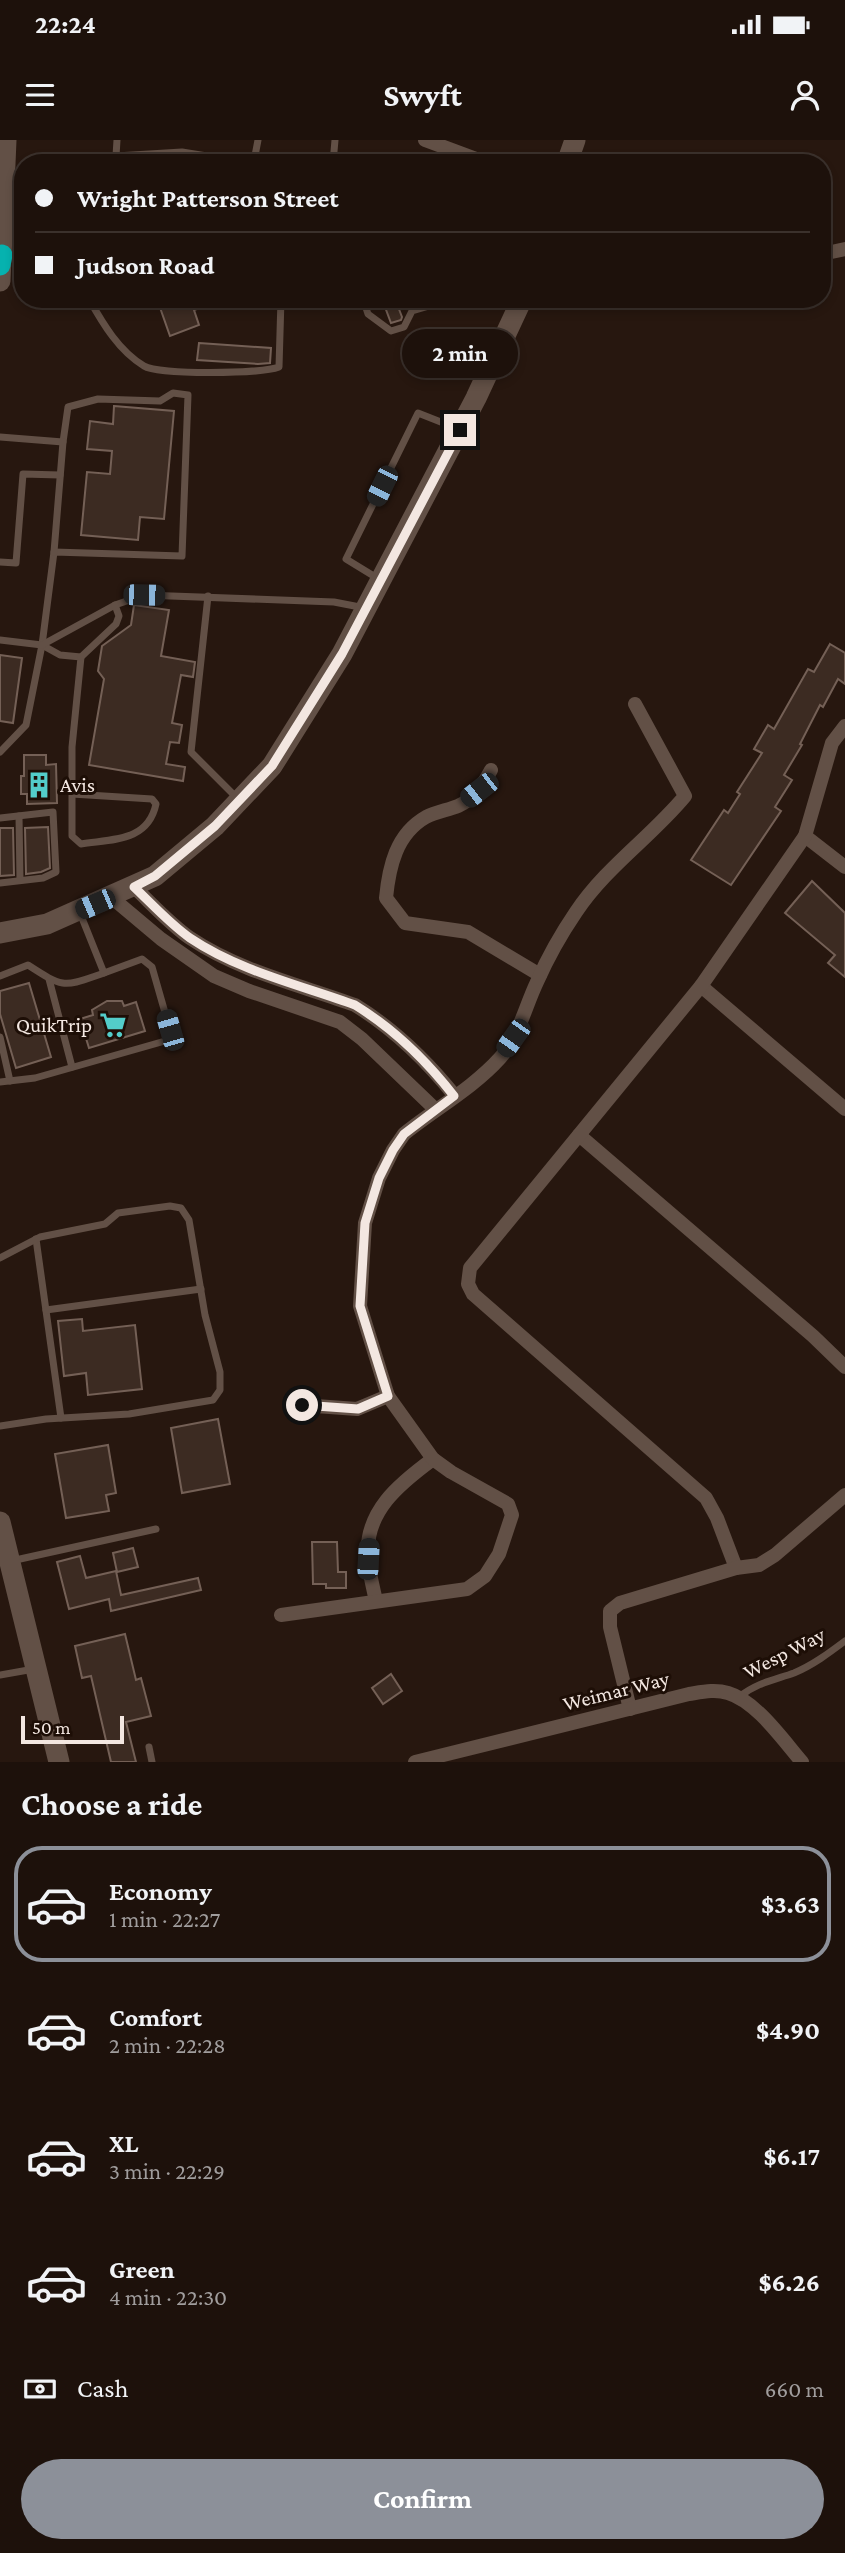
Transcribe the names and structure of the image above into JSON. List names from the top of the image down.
{
  "streets": {
    "street": ["Weimar Way"],
    "lane": ["Wesp Way"]
  },
  "crossings": [
    ["Wesp Way", "Weimar Way"]
  ],
  "places": {
    "building": ["Avis"],
    "supermarket": ["QuikTrip"]
  },
  "scale_bar": "50 m",
  "page": {
    "status": "22:24",
    "header": "Swyft",
    "banner": ["Wright Patterson Street", "Judson Road"],
    "bubble": "2 min",
    "scale": "50 m",
    "heading": "Choose a ride",
    "list": [
      {
        "name": "Economy",
        "note": "1 min · 22:27",
        "value": "$3.63"
      },
      {
        "name": "Comfort",
        "note": "2 min · 22:28",
        "value": "$4.90"
      },
      {
        "name": "XL",
        "note": "3 min · 22:29",
        "value": "$6.17"
      },
      {
        "name": "Green",
        "note": "4 min · 22:30",
        "value": "$6.26"
      }
    ],
    "pay": ["Cash", "660 m"],
    "buttons": "Confirm"
  }
}
